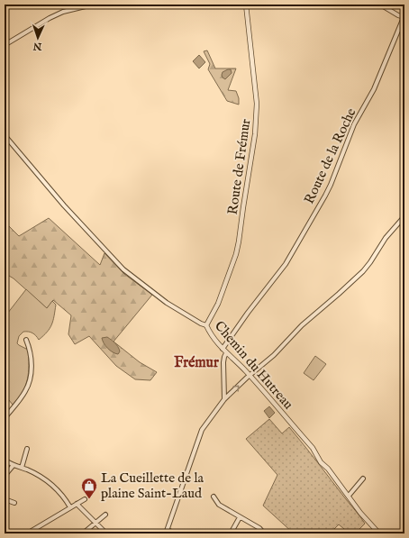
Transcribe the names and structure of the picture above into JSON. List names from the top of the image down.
{
  "streets": {
    "street": ["Route de la Roche", "Route de Frémur", "Chemin du Hutreau"]
  },
  "crossings": [
    ["Route de la Roche", "Chemin du Hutreau"],
    ["Route de Frémur", "Chemin du Hutreau"]
  ],
  "districts": ["Frémur"],
  "places": {
    "shop": ["La Cueillette de la plaine Saint-Laud"]
  },
  "north": "bottom"
}
